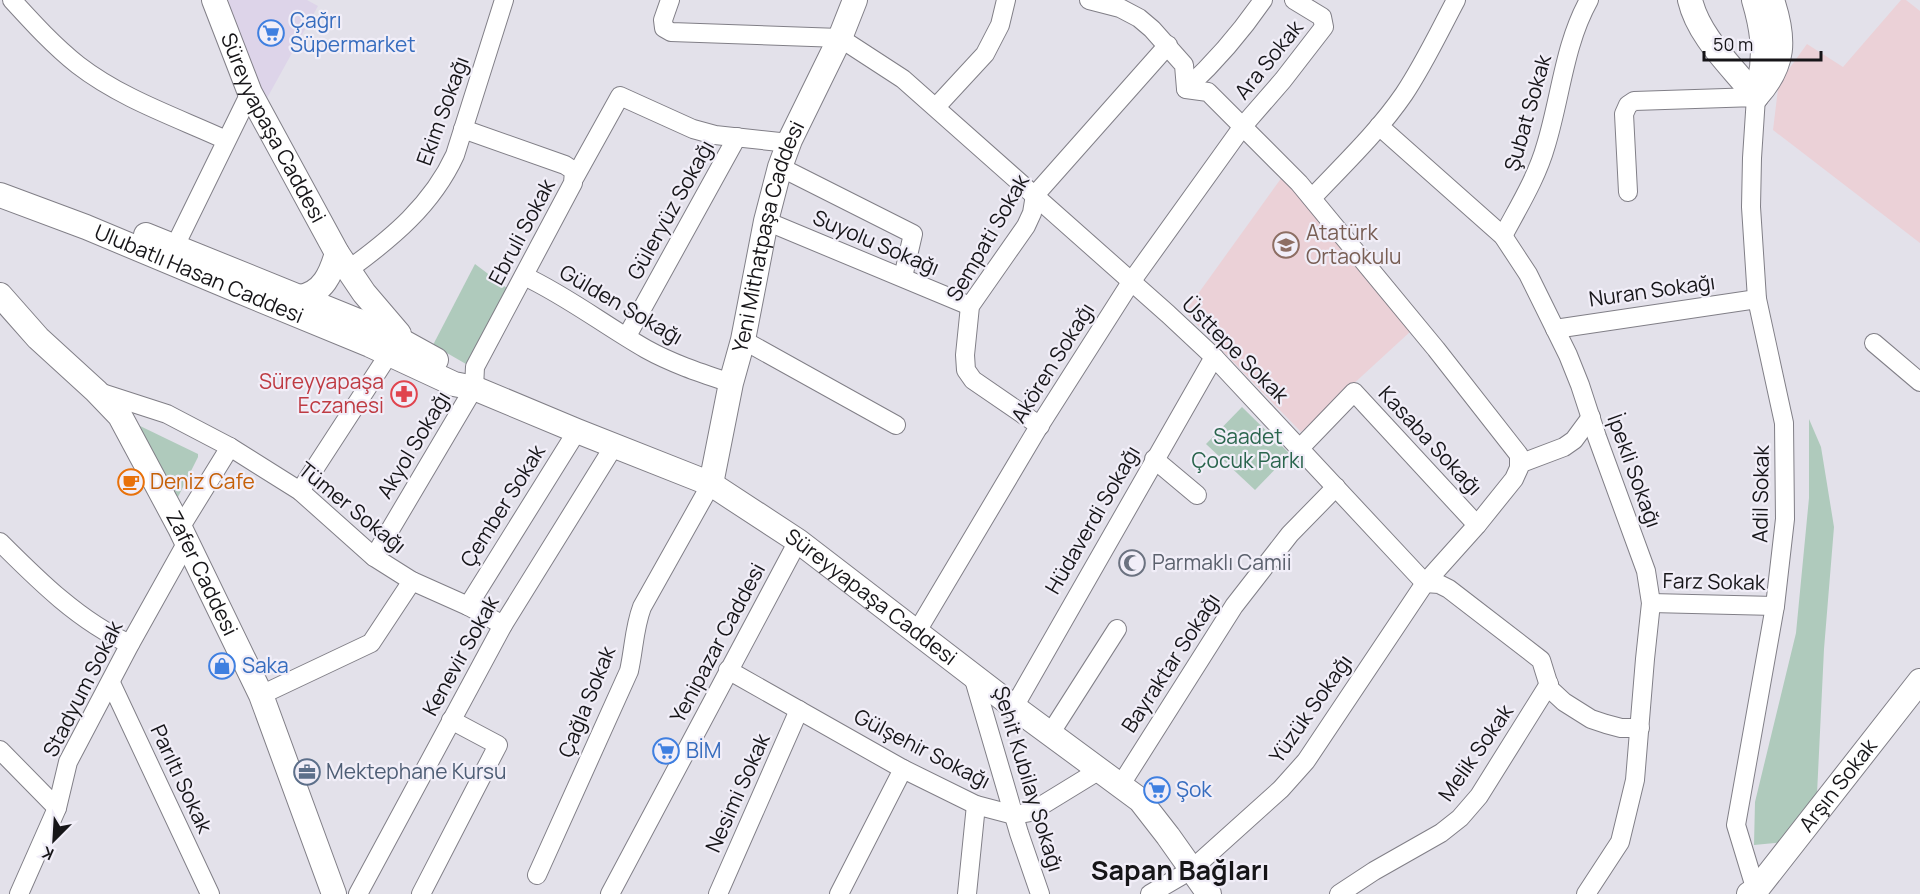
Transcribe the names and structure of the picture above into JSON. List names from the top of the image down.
{
  "streets": {
    "street": [
      "Ara Sokak",
      "Ekim Sokağı",
      "Şubat Sokak",
      "Süreyyapaşa Caddesi",
      "Güleryüz Sokağı",
      "Ebruli Sokak",
      "Yeni Mithatpaşa Caddesi",
      "Sempati Sokak",
      "Suyolu Sokağı",
      "Ulubatlı Hasan Caddesi",
      "Nuran Sokağı",
      "Gülden Sokağı",
      "Üsttepe Sokak",
      "Akören Sokağı",
      "Kasaba Sokağı",
      "Akyol Sokağı",
      "İpekli Sokağı",
      "Adil Sokak",
      "Çember Sokak",
      "Tümer Sokağı",
      "Hüdaverdi Sokağı",
      "Zafer Caddesi",
      "Farz Sokak",
      "Yenipazar Caddesi",
      "Kenevir Sokak",
      "Bayraktar Sokağı",
      "Stadyum Sokak",
      "Çağla Sokak",
      "Yüzük Sokağı",
      "Gülşehir Sokağı",
      "Melik Sokak",
      "Parıltı Sokak",
      "Şehit Kubilay Sokağı",
      "Arşın Sokak",
      "Nesimi Sokak"
    ]
  },
  "crossings": [
    ["Ara Sokak", "Akören Sokağı"],
    ["Ekim Sokağı", "Süreyyapaşa Caddesi"],
    ["Ekim Sokağı", "Ebruli Sokak"],
    ["Şubat Sokak", "İpekli Sokağı"],
    ["Süreyyapaşa Caddesi", "Ebruli Sokak"],
    ["Süreyyapaşa Caddesi", "Yeni Mithatpaşa Caddesi"],
    ["Süreyyapaşa Caddesi", "Ulubatlı Hasan Caddesi"],
    ["Süreyyapaşa Caddesi", "Akören Sokağı"],
    ["Süreyyapaşa Caddesi", "Akyol Sokağı"],
    ["Süreyyapaşa Caddesi", "Çember Sokak"],
    ["Süreyyapaşa Caddesi", "Hüdaverdi Sokağı"],
    ["Süreyyapaşa Caddesi", "Yenipazar Caddesi"],
    ["Süreyyapaşa Caddesi", "Kenevir Sokak"],
    ["Süreyyapaşa Caddesi", "Bayraktar Sokağı"],
    ["Süreyyapaşa Caddesi", "Çağla Sokak"],
    ["Süreyyapaşa Caddesi", "Yüzük Sokağı"],
    ["Süreyyapaşa Caddesi", "Şehit Kubilay Sokağı"],
    ["Güleryüz Sokağı", "Gülden Sokağı"],
    ["Ebruli Sokak", "Gülden Sokağı"],
    ["Ebruli Sokak", "Akyol Sokağı"],
    ["Yeni Mithatpaşa Caddesi", "Suyolu Sokağı"],
    ["Yeni Mithatpaşa Caddesi", "Gülden Sokağı"],
    ["Yeni Mithatpaşa Caddesi", "Üsttepe Sokak"],
    ["Yeni Mithatpaşa Caddesi", "Çağla Sokak"],
    ["Sempati Sokak", "Suyolu Sokağı"],
    ["Sempati Sokak", "Üsttepe Sokak"],
    ["Sempati Sokak", "Akören Sokağı"],
    ["Nuran Sokağı", "İpekli Sokağı"],
    ["Nuran Sokağı", "Adil Sokak"],
    ["Üsttepe Sokak", "Akören Sokağı"],
    ["Üsttepe Sokak", "Kasaba Sokağı"],
    ["Üsttepe Sokak", "İpekli Sokağı"],
    ["Üsttepe Sokak", "Hüdaverdi Sokağı"],
    ["Üsttepe Sokak", "Bayraktar Sokağı"],
    ["Üsttepe Sokak", "Yüzük Sokağı"],
    ["Üsttepe Sokak", "Melik Sokak"],
    ["Kasaba Sokağı", "Yüzük Sokağı"],
    ["Akyol Sokağı", "Tümer Sokağı"],
    ["İpekli Sokağı", "Farz Sokak"],
    ["Adil Sokak", "Farz Sokak"],
    ["Adil Sokak", "Arşın Sokak"],
    ["Çember Sokak", "Tümer Sokağı"],
    ["Tümer Sokağı", "Zafer Caddesi"],
    ["Tümer Sokağı", "Kenevir Sokak"],
    ["Zafer Caddesi", "Stadyum Sokak"],
    ["Yenipazar Caddesi", "Gülşehir Sokağı"],
    ["Stadyum Sokak", "Parıltı Sokak"],
    ["Gülşehir Sokağı", "Şehit Kubilay Sokağı"],
    ["Gülşehir Sokağı", "Nesimi Sokak"]
  ],
  "districts": ["Sapan Bağları"],
  "parks": ["Saadet Çocuk Parkı"],
  "places": {
    "supermarket": ["Çağrı Süpermarket", "BİM", "Şok"],
    "school or university": ["Atatürk Ortaokulu"],
    "pharmacy": ["Süreyyapaşa Eczanesi"],
    "cafe": ["Deniz Cafe"],
    "mosque": ["Parmaklı Camii"],
    "shop": ["Saka"],
    "office": ["Mektephane Kursu"]
  },
  "scale_bar": "50 m",
  "north": "bottom left"
}
